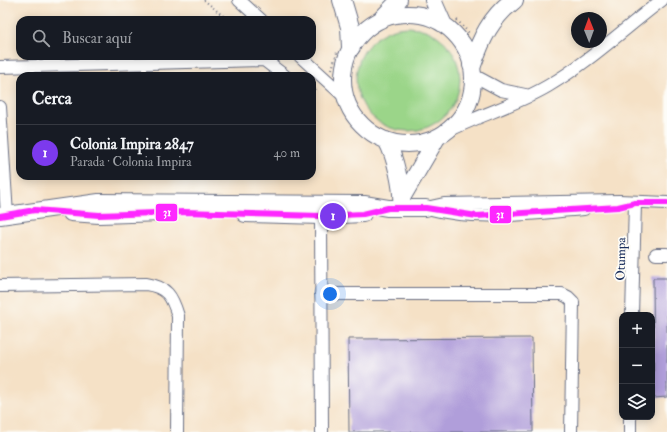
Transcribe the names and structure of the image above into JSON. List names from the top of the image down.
{
  "streets": {
    "street": ["Otumpa"]
  },
  "lines": ["transit line 31"],
  "north": "top",
  "page": {
    "search": "Buscar aquí",
    "heading": "Cerca",
    "list": [
      {
        "mark": "1",
        "name": "Colonia Impira 2847",
        "note": "Parada · Colonia Impira",
        "value": "40 m"
      }
    ],
    "pins": "1",
    "map_buttons": ["+", "−"]
  }
}
